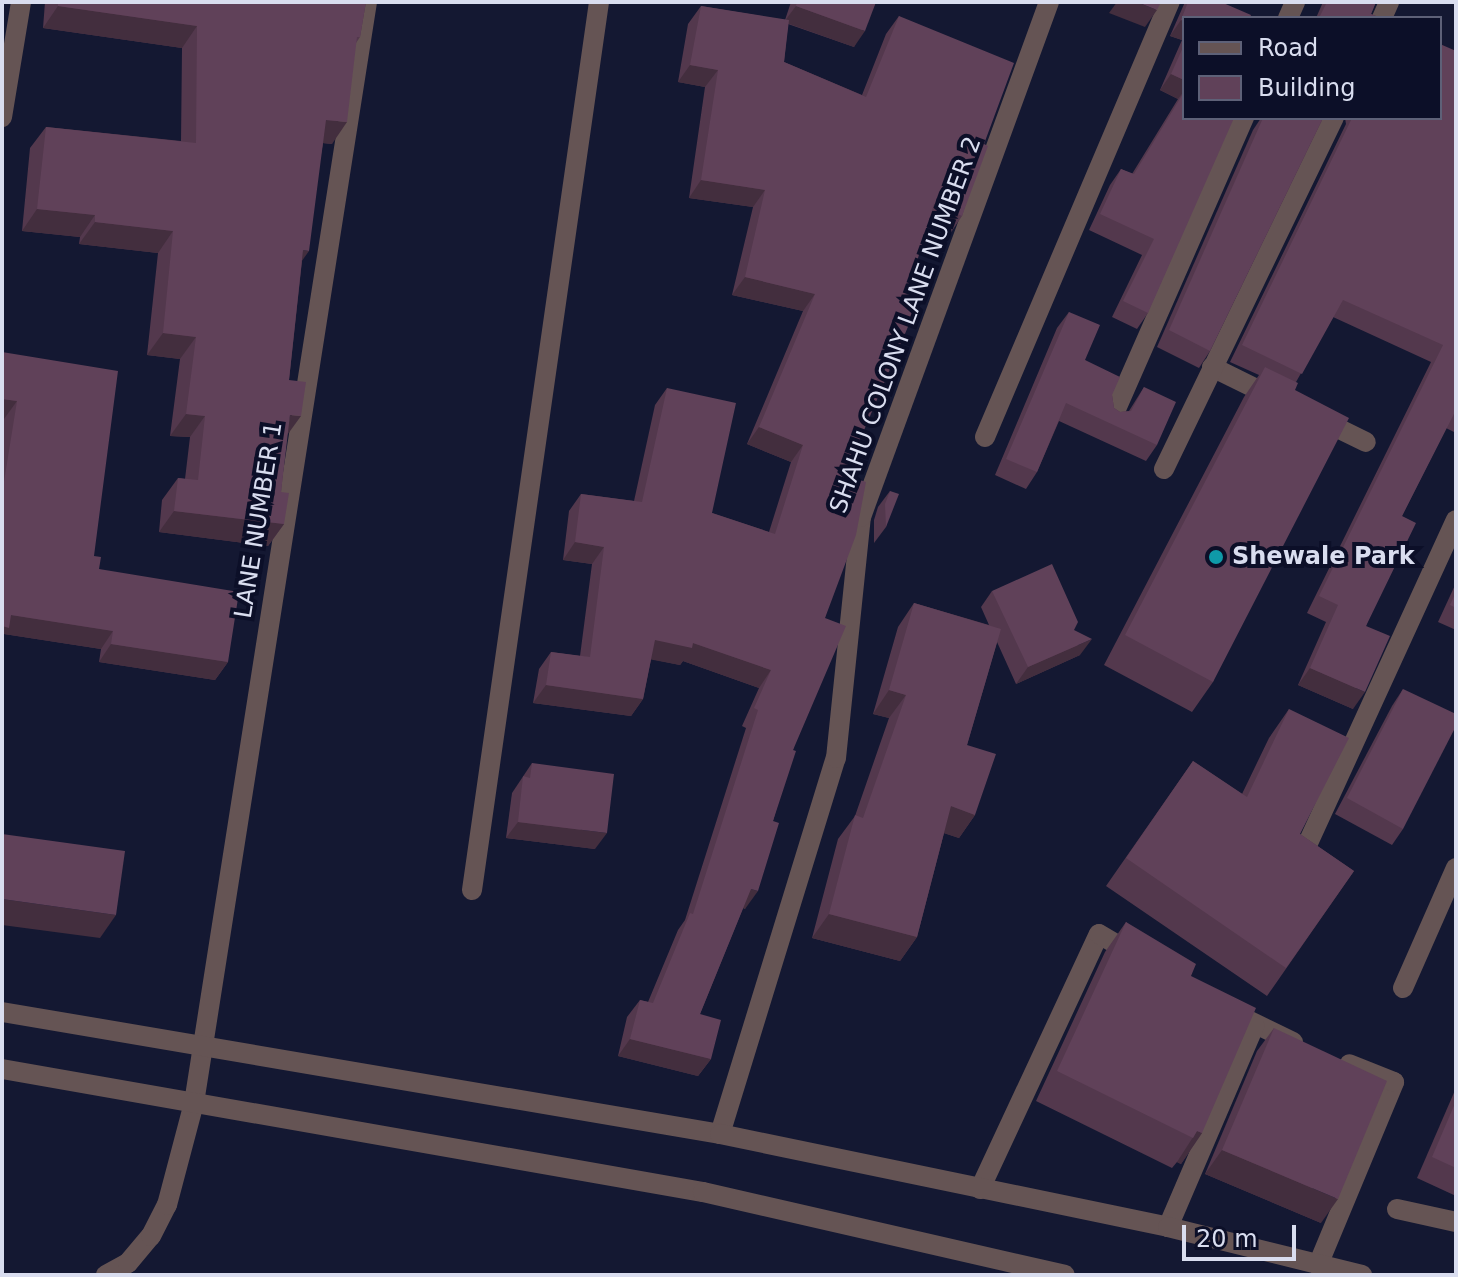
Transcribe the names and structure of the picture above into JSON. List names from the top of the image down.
{
  "streets": {
    "street": ["SHAHU COLONY LANE NUMBER 2", "LANE NUMBER 1"]
  },
  "places": ["Shewale Park"],
  "legend": ["Road", "Building"],
  "scale_bar": "20 m"
}
